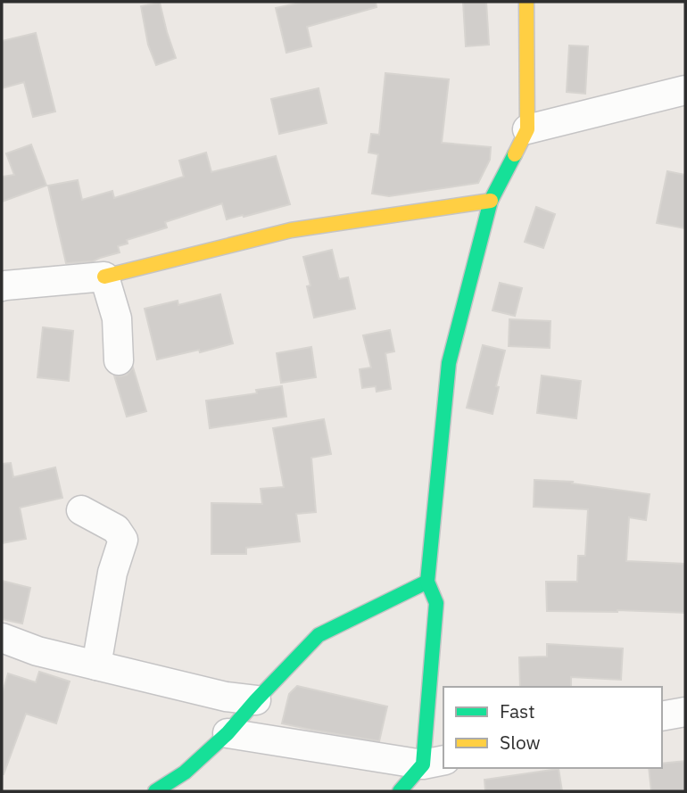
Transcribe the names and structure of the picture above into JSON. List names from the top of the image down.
{
  "legend": ["Fast", "Slow"]
}
